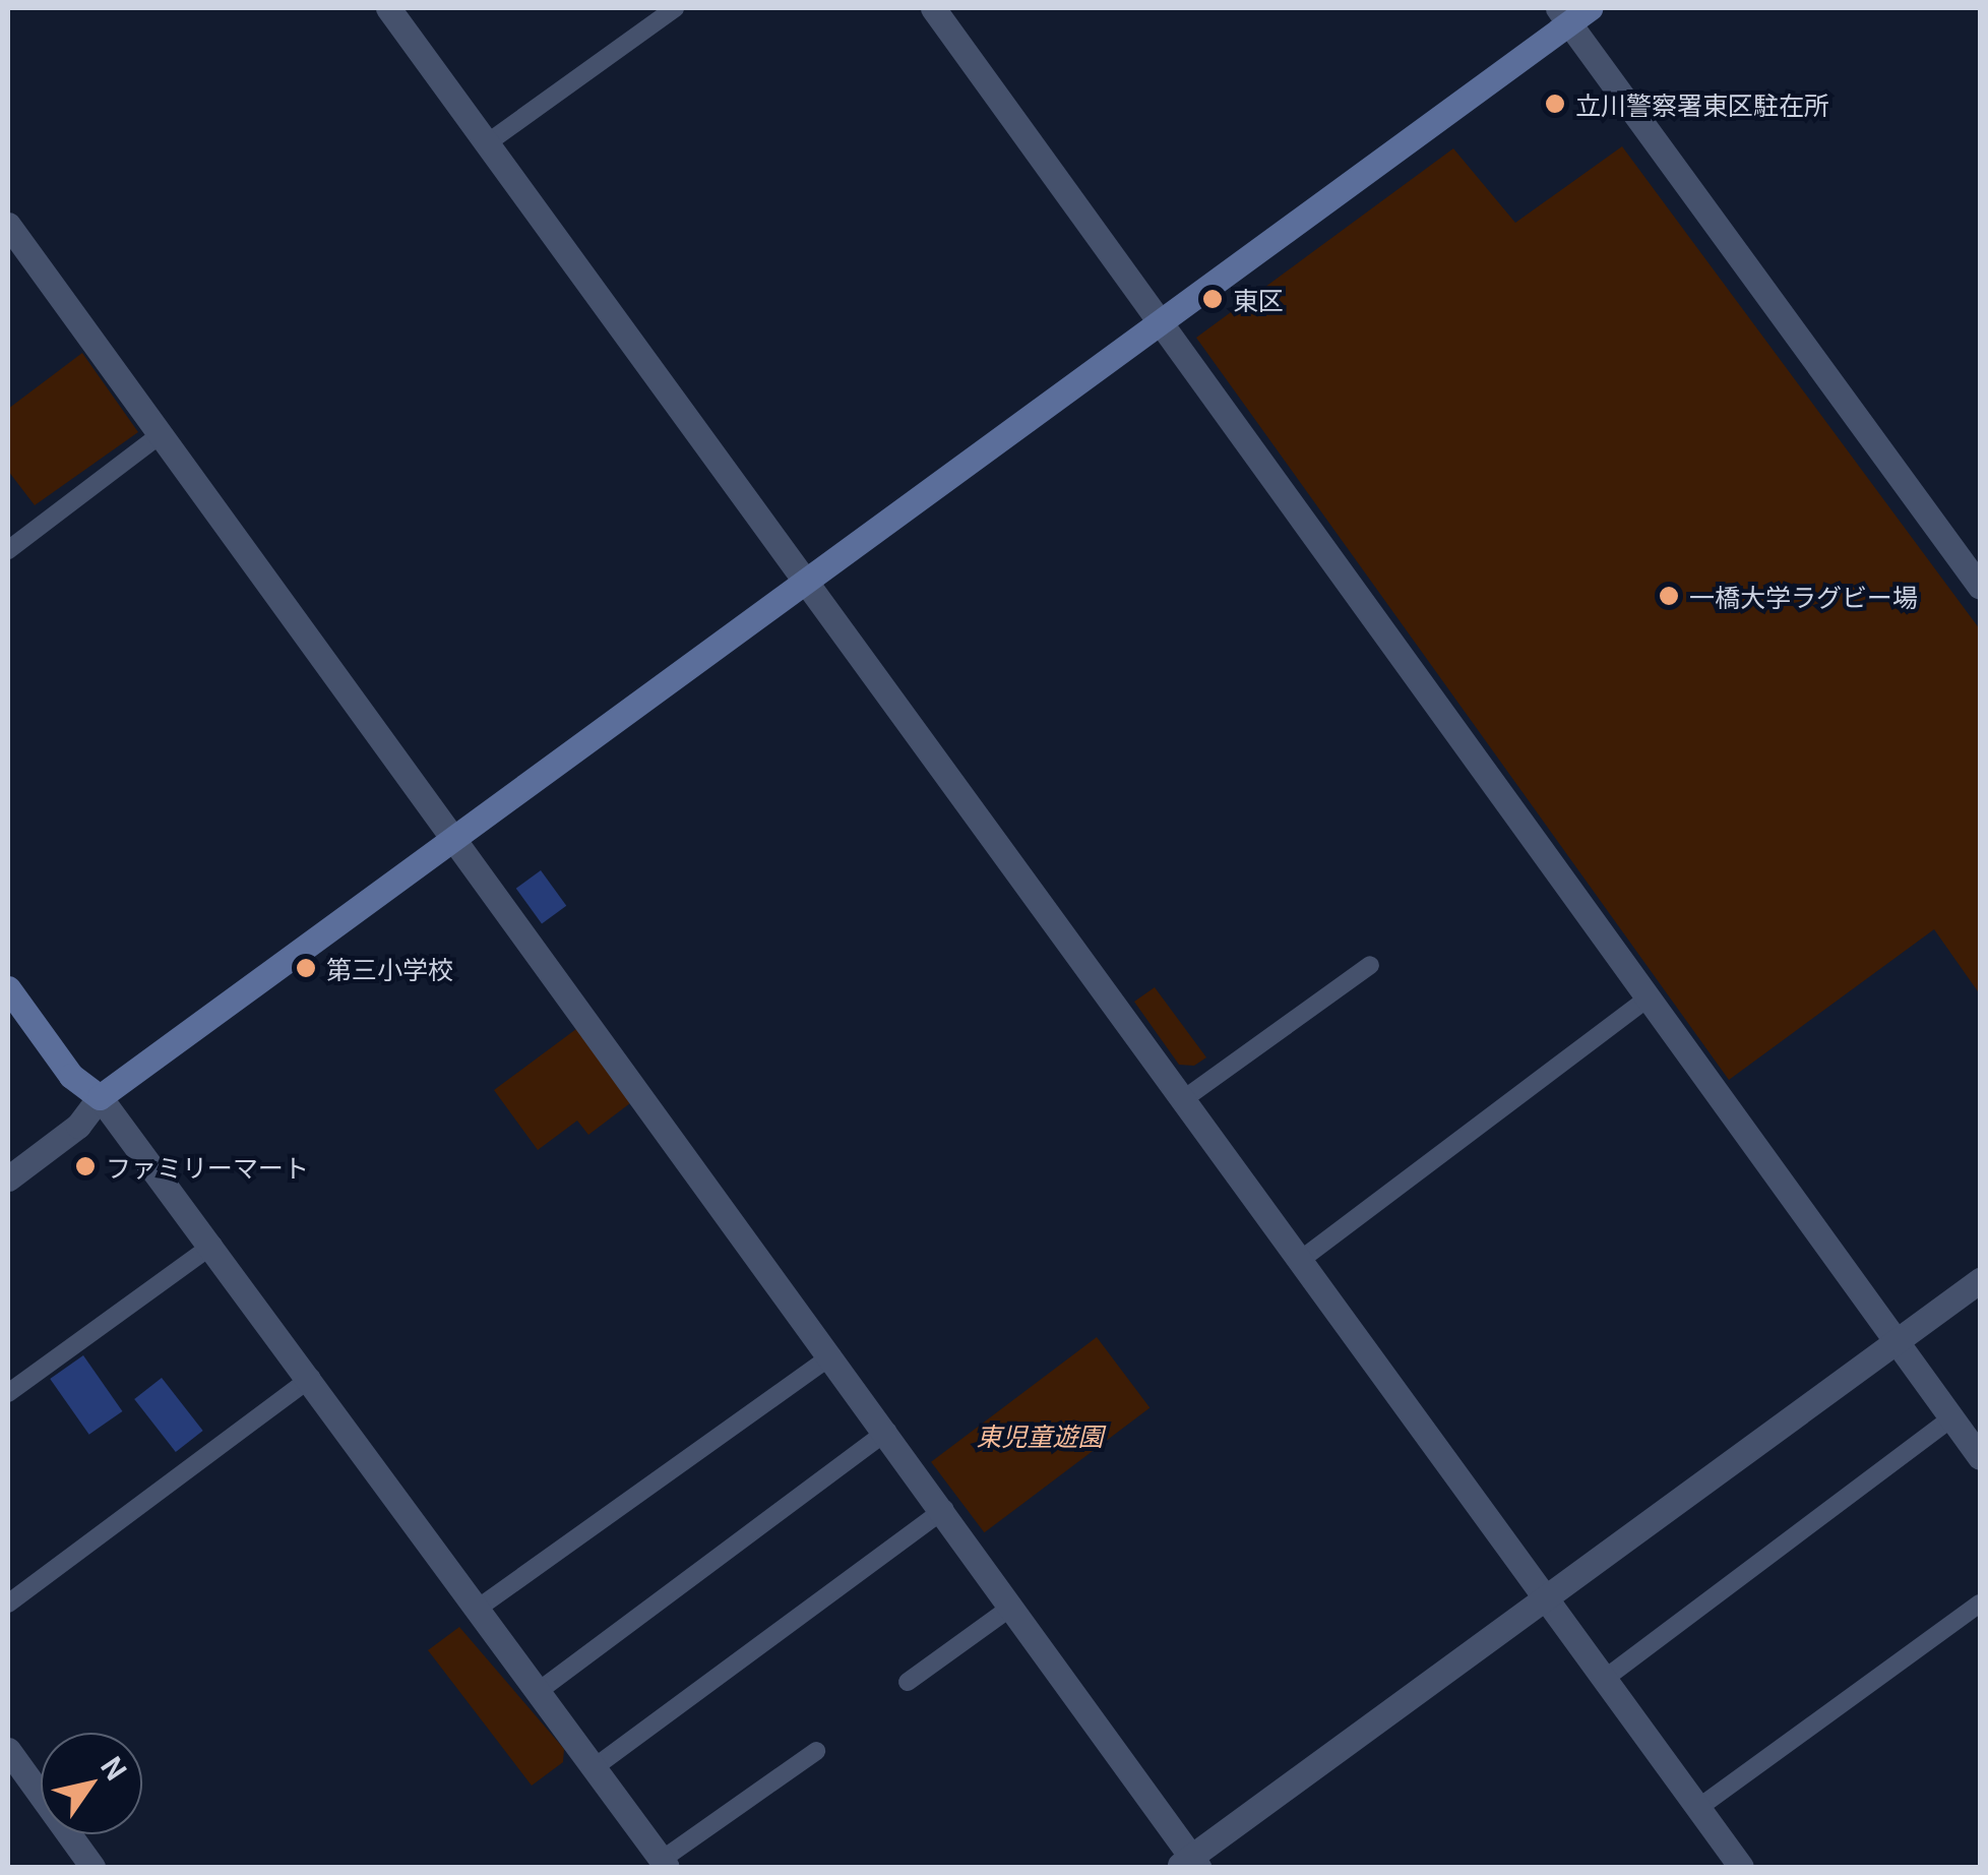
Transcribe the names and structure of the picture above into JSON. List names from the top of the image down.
{
  "parks": ["東児童遊園"],
  "places": [
    "立川警察署東区駐在所",
    "東区",
    "一橋大学ラグビー場",
    "第三小学校",
    "ファミリーマート"
  ],
  "north": "top right"
}
